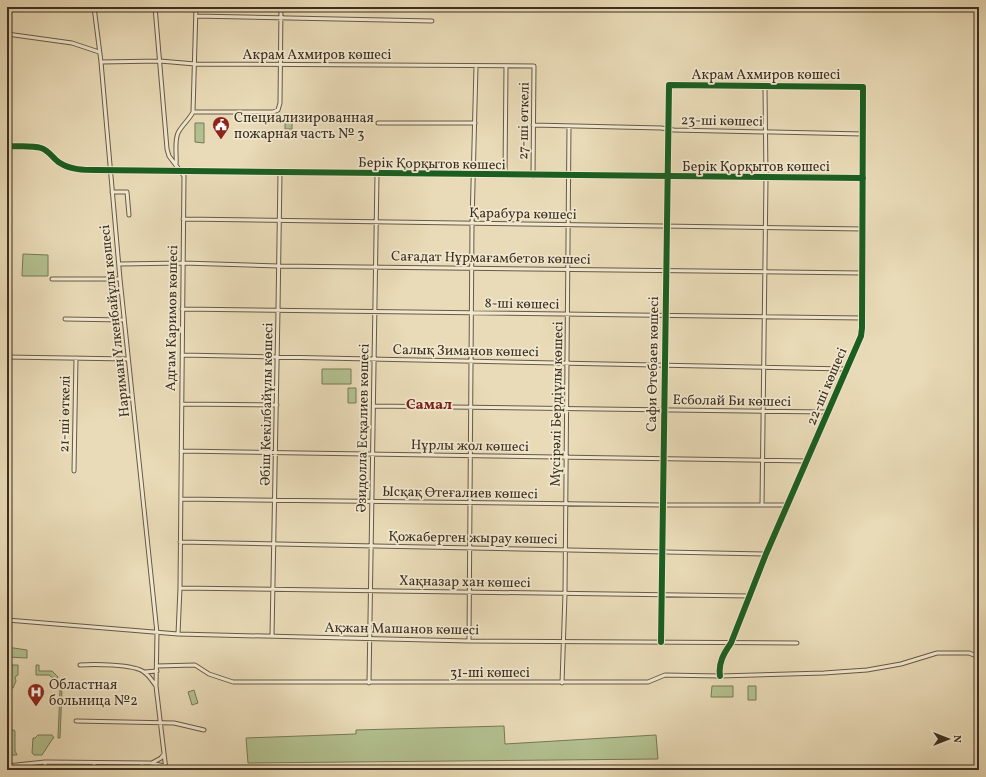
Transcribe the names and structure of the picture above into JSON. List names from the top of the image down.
{
  "streets": {
    "street": [
      "Акрам Ахмиров көшесі",
      "23-шi көшесi",
      "27-ші өткелі",
      "Берік Қорқытов көшесі",
      "Қарабура көшесі",
      "Сағадат Нұрмағамбетов көшесі",
      "8-шi көшесi",
      "Адгам Каримов көшесі",
      "Нариман Үлкенбайұлы көшесі",
      "Салық Зиманов көшесі",
      "Сафи Өтебаев көшесі",
      "22-ші көшесі",
      "Есболай Би көшесі",
      "Әбіш Кекілбайұлы көшесі",
      "Мүсірәлі Бердіұлы көшесі",
      "21-ші өткелі",
      "Әзидолла Есқалиев көшесі",
      "Нұрлы жол көшесі",
      "Ысқақ Өтеғалиев көшесі",
      "Қожаберген жырау көшесі",
      "Хақназар хан көшесі",
      "Ақжан Машанов көшесі",
      "31-ші көшесі"
    ]
  },
  "crossings": [
    ["Акрам Ахмиров көшесі", "27-ші өткелі"],
    ["Акрам Ахмиров көшесі", "Адгам Каримов көшесі"],
    ["Акрам Ахмиров көшесі", "Нариман Үлкенбайұлы көшесі"],
    ["Акрам Ахмиров көшесі", "Сафи Өтебаев көшесі"],
    ["Акрам Ахмиров көшесі", "22-ші көшесі"],
    ["23-шi көшесi", "27-ші өткелі"],
    ["23-шi көшесi", "Сафи Өтебаев көшесі"],
    ["23-шi көшесi", "22-ші көшесі"],
    ["23-шi көшесi", "Мүсірәлі Бердіұлы көшесі"],
    ["27-ші өткелі", "Берік Қорқытов көшесі"],
    ["Берік Қорқытов көшесі", "Адгам Каримов көшесі"],
    ["Берік Қорқытов көшесі", "Нариман Үлкенбайұлы көшесі"],
    ["Берік Қорқытов көшесі", "Сафи Өтебаев көшесі"],
    ["Берік Қорқытов көшесі", "22-ші көшесі"],
    ["Берік Қорқытов көшесі", "Әбіш Кекілбайұлы көшесі"],
    ["Берік Қорқытов көшесі", "Мүсірәлі Бердіұлы көшесі"],
    ["Берік Қорқытов көшесі", "Әзидолла Есқалиев көшесі"],
    ["Қарабура көшесі", "Адгам Каримов көшесі"],
    ["Қарабура көшесі", "Сафи Өтебаев көшесі"],
    ["Қарабура көшесі", "22-ші көшесі"],
    ["Қарабура көшесі", "Әбіш Кекілбайұлы көшесі"],
    ["Қарабура көшесі", "Мүсірәлі Бердіұлы көшесі"],
    ["Қарабура көшесі", "Әзидолла Есқалиев көшесі"],
    ["Сағадат Нұрмағамбетов көшесі", "Адгам Каримов көшесі"],
    ["Сағадат Нұрмағамбетов көшесі", "Нариман Үлкенбайұлы көшесі"],
    ["Сағадат Нұрмағамбетов көшесі", "Сафи Өтебаев көшесі"],
    ["Сағадат Нұрмағамбетов көшесі", "22-ші көшесі"],
    ["Сағадат Нұрмағамбетов көшесі", "Әбіш Кекілбайұлы көшесі"],
    ["Сағадат Нұрмағамбетов көшесі", "Мүсірәлі Бердіұлы көшесі"],
    ["Сағадат Нұрмағамбетов көшесі", "Әзидолла Есқалиев көшесі"],
    ["8-шi көшесi", "Адгам Каримов көшесі"],
    ["8-шi көшесi", "Сафи Өтебаев көшесі"],
    ["8-шi көшесi", "22-ші көшесі"],
    ["8-шi көшесi", "Әбіш Кекілбайұлы көшесі"],
    ["8-шi көшесi", "Мүсірәлі Бердіұлы көшесі"],
    ["8-шi көшесi", "Әзидолла Есқалиев көшесі"],
    ["Адгам Каримов көшесі", "Салық Зиманов көшесі"],
    ["Адгам Каримов көшесі", "Нұрлы жол көшесі"],
    ["Адгам Каримов көшесі", "Ысқақ Өтеғалиев көшесі"],
    ["Адгам Каримов көшесі", "Қожаберген жырау көшесі"],
    ["Адгам Каримов көшесі", "Хақназар хан көшесі"],
    ["Адгам Каримов көшесі", "Ақжан Машанов көшесі"],
    ["Нариман Үлкенбайұлы көшесі", "21-ші өткелі"],
    ["Нариман Үлкенбайұлы көшесі", "Ақжан Машанов көшесі"],
    ["Нариман Үлкенбайұлы көшесі", "31-ші көшесі"],
    ["Салық Зиманов көшесі", "Сафи Өтебаев көшесі"],
    ["Салық Зиманов көшесі", "22-ші көшесі"],
    ["Салық Зиманов көшесі", "Әбіш Кекілбайұлы көшесі"],
    ["Салық Зиманов көшесі", "Мүсірәлі Бердіұлы көшесі"],
    ["Салық Зиманов көшесі", "Әзидолла Есқалиев көшесі"],
    ["Сафи Өтебаев көшесі", "Есболай Би көшесі"],
    ["Сафи Өтебаев көшесі", "Нұрлы жол көшесі"],
    ["Сафи Өтебаев көшесі", "Ысқақ Өтеғалиев көшесі"],
    ["Сафи Өтебаев көшесі", "Қожаберген жырау көшесі"],
    ["Сафи Өтебаев көшесі", "Хақназар хан көшесі"],
    ["Сафи Өтебаев көшесі", "Ақжан Машанов көшесі"],
    ["22-ші көшесі", "Есболай Би көшесі"],
    ["22-ші көшесі", "Нұрлы жол көшесі"],
    ["22-ші көшесі", "Ысқақ Өтеғалиев көшесі"],
    ["22-ші көшесі", "Қожаберген жырау көшесі"],
    ["22-ші көшесі", "Хақназар хан көшесі"],
    ["22-ші көшесі", "Ақжан Машанов көшесі"],
    ["22-ші көшесі", "31-ші көшесі"],
    ["Есболай Би көшесі", "Мүсірәлі Бердіұлы көшесі"],
    ["Есболай Би көшесі", "Әзидолла Есқалиев көшесі"],
    ["Әбіш Кекілбайұлы көшесі", "Нұрлы жол көшесі"],
    ["Әбіш Кекілбайұлы көшесі", "Ысқақ Өтеғалиев көшесі"],
    ["Әбіш Кекілбайұлы көшесі", "Қожаберген жырау көшесі"],
    ["Әбіш Кекілбайұлы көшесі", "Хақназар хан көшесі"],
    ["Әбіш Кекілбайұлы көшесі", "Ақжан Машанов көшесі"],
    ["Мүсірәлі Бердіұлы көшесі", "Нұрлы жол көшесі"],
    ["Мүсірәлі Бердіұлы көшесі", "Ысқақ Өтеғалиев көшесі"],
    ["Мүсірәлі Бердіұлы көшесі", "Қожаберген жырау көшесі"],
    ["Мүсірәлі Бердіұлы көшесі", "Хақназар хан көшесі"],
    ["Мүсірәлі Бердіұлы көшесі", "Ақжан Машанов көшесі"],
    ["Мүсірәлі Бердіұлы көшесі", "31-ші көшесі"],
    ["Әзидолла Есқалиев көшесі", "Нұрлы жол көшесі"],
    ["Әзидолла Есқалиев көшесі", "Ысқақ Өтеғалиев көшесі"],
    ["Әзидолла Есқалиев көшесі", "Қожаберген жырау көшесі"],
    ["Әзидолла Есқалиев көшесі", "Хақназар хан көшесі"],
    ["Әзидолла Есқалиев көшесі", "Ақжан Машанов көшесі"],
    ["Әзидолла Есқалиев көшесі", "31-ші көшесі"]
  ],
  "districts": ["Самал"],
  "places": {
    "public building": ["Специализированная пожарная часть № 3"],
    "hospital": ["Областная больница №2"]
  },
  "north": "right"
}
